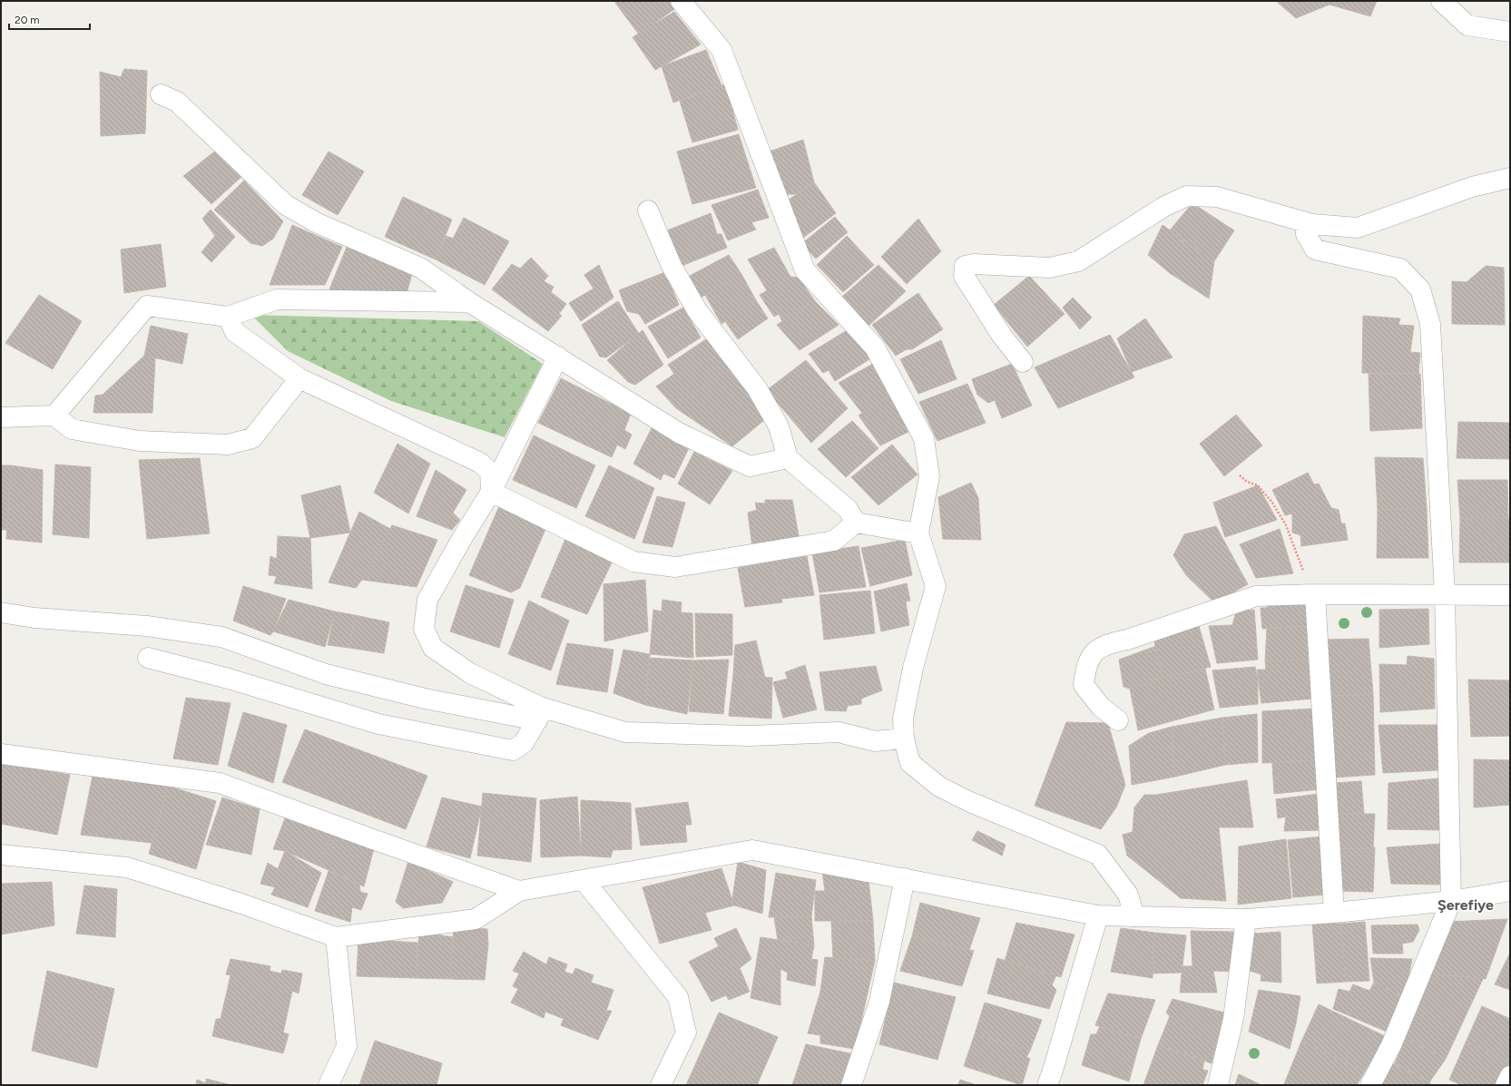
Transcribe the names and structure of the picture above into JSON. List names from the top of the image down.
{
  "districts": ["Şerefiye"],
  "scale_bar": "20 m"
}
